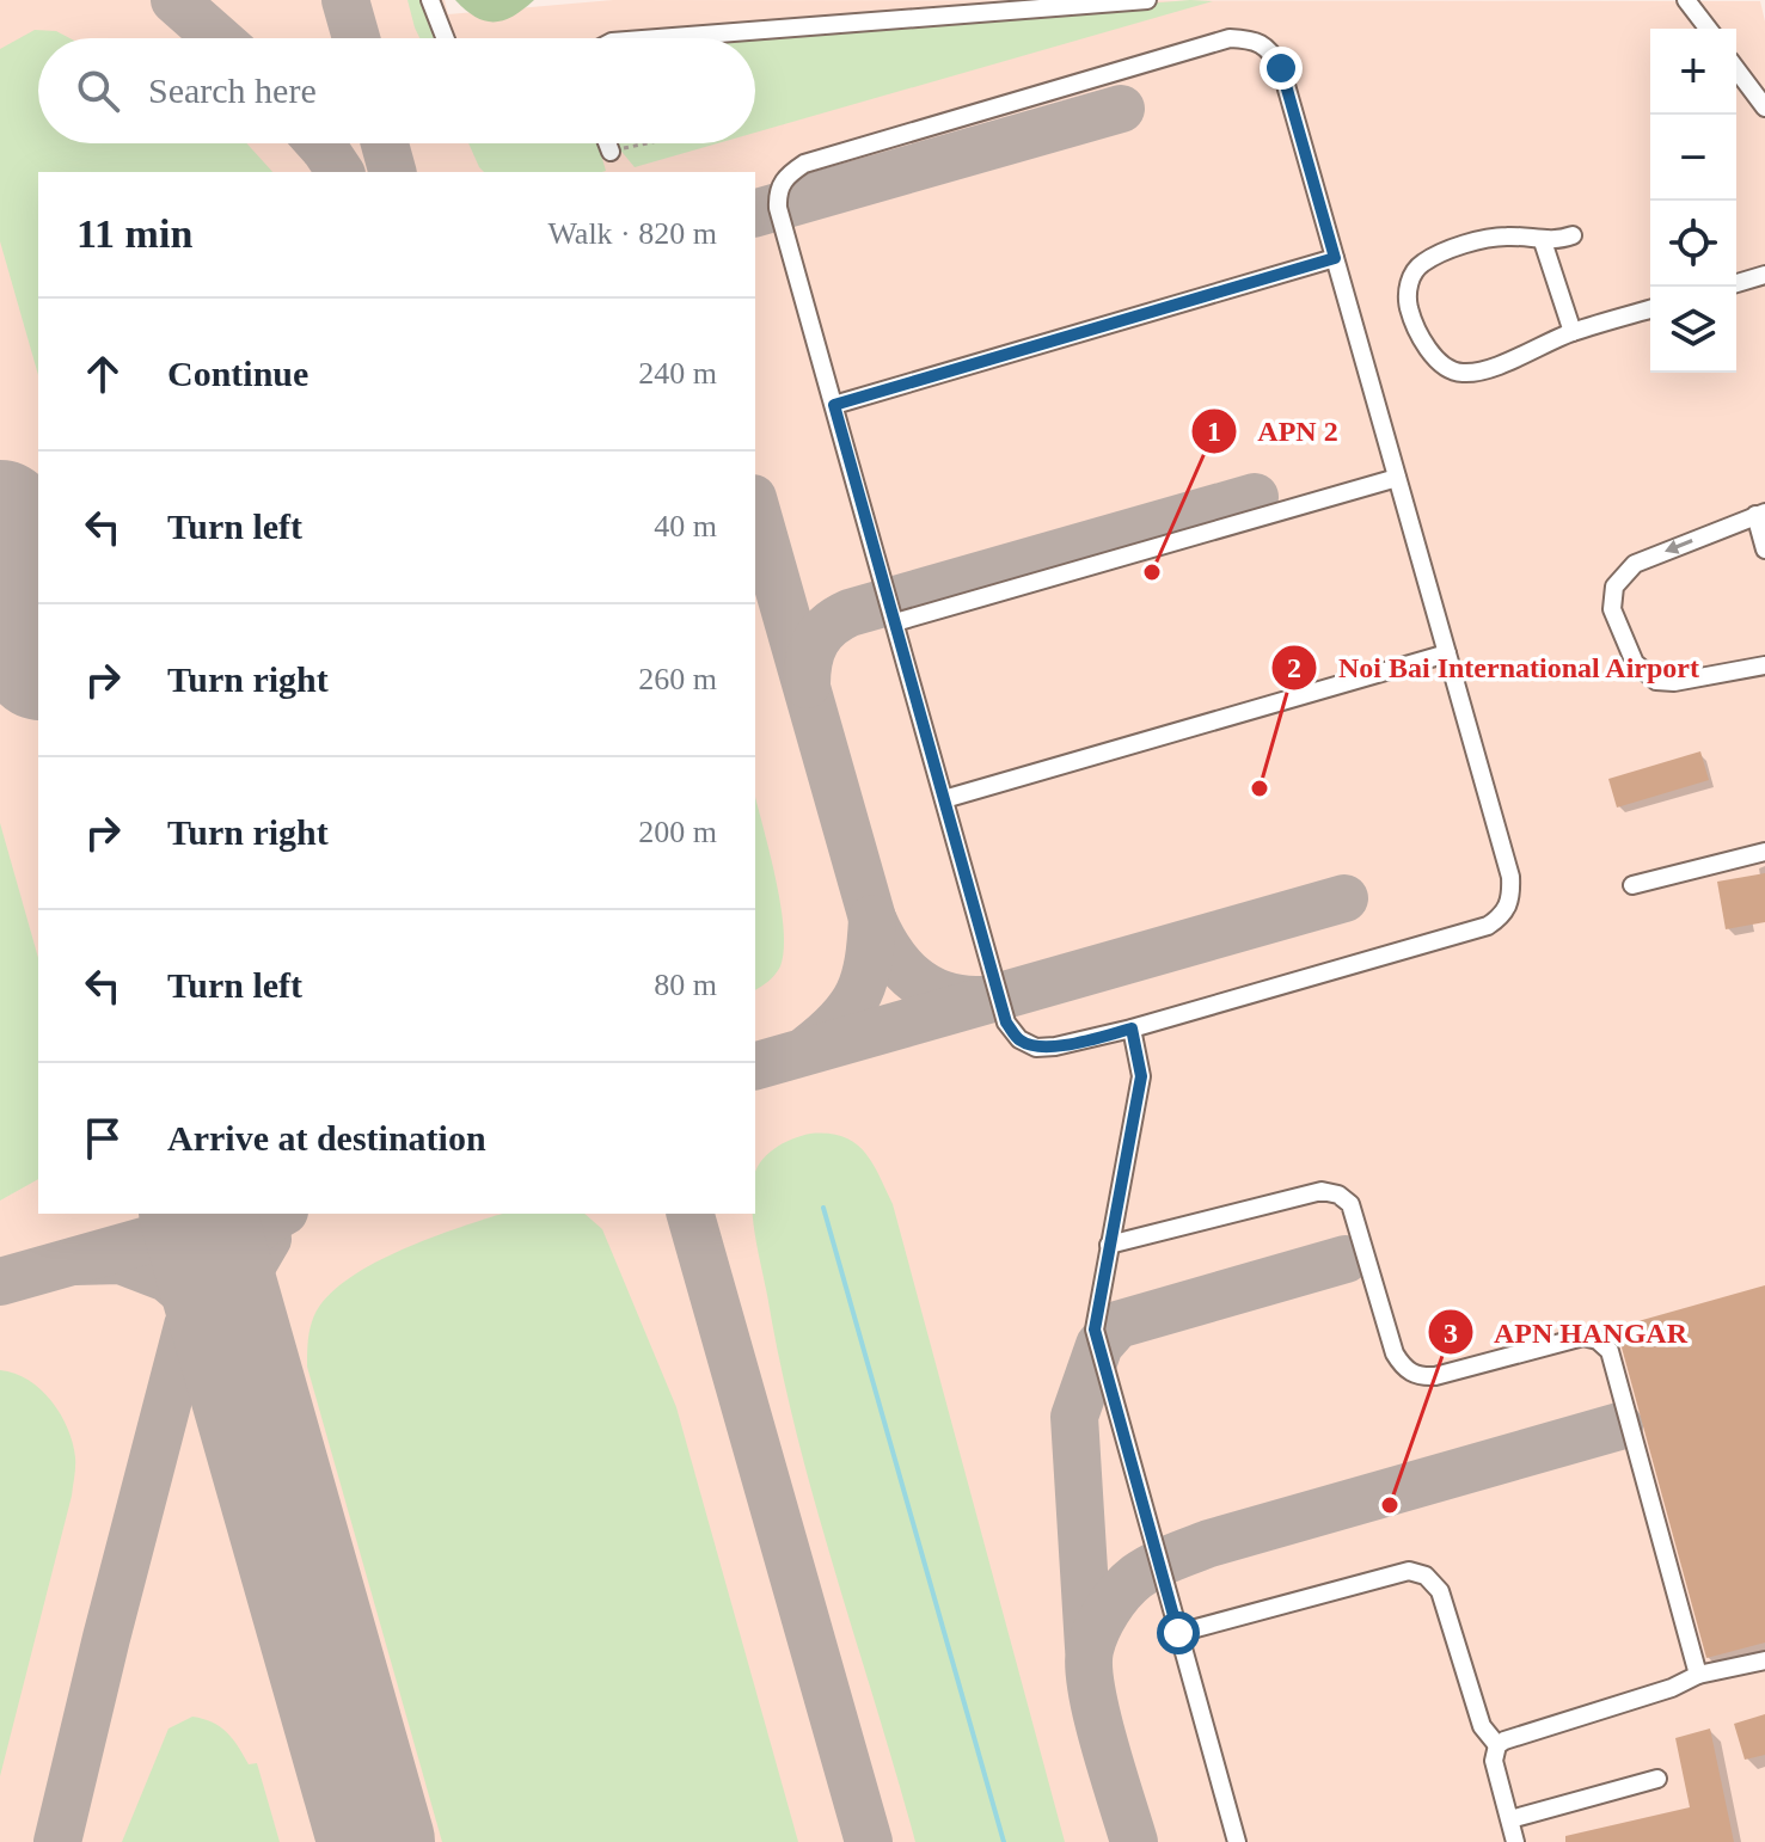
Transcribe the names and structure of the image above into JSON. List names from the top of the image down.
{
  "places": ["APN 2", "Noi Bai International Airport", "APN HANGAR"],
  "page": {
    "map_buttons": ["+", "−"],
    "search": "Search here",
    "heading": ["11 min", "Walk · 820 m"],
    "list": [
      ["Continue", "240 m"],
      ["Turn left", "40 m"],
      ["Turn right", "260 m"],
      ["Turn right", "200 m"],
      ["Turn left", "80 m"],
      "Arrive at destination"
    ]
  }
}
